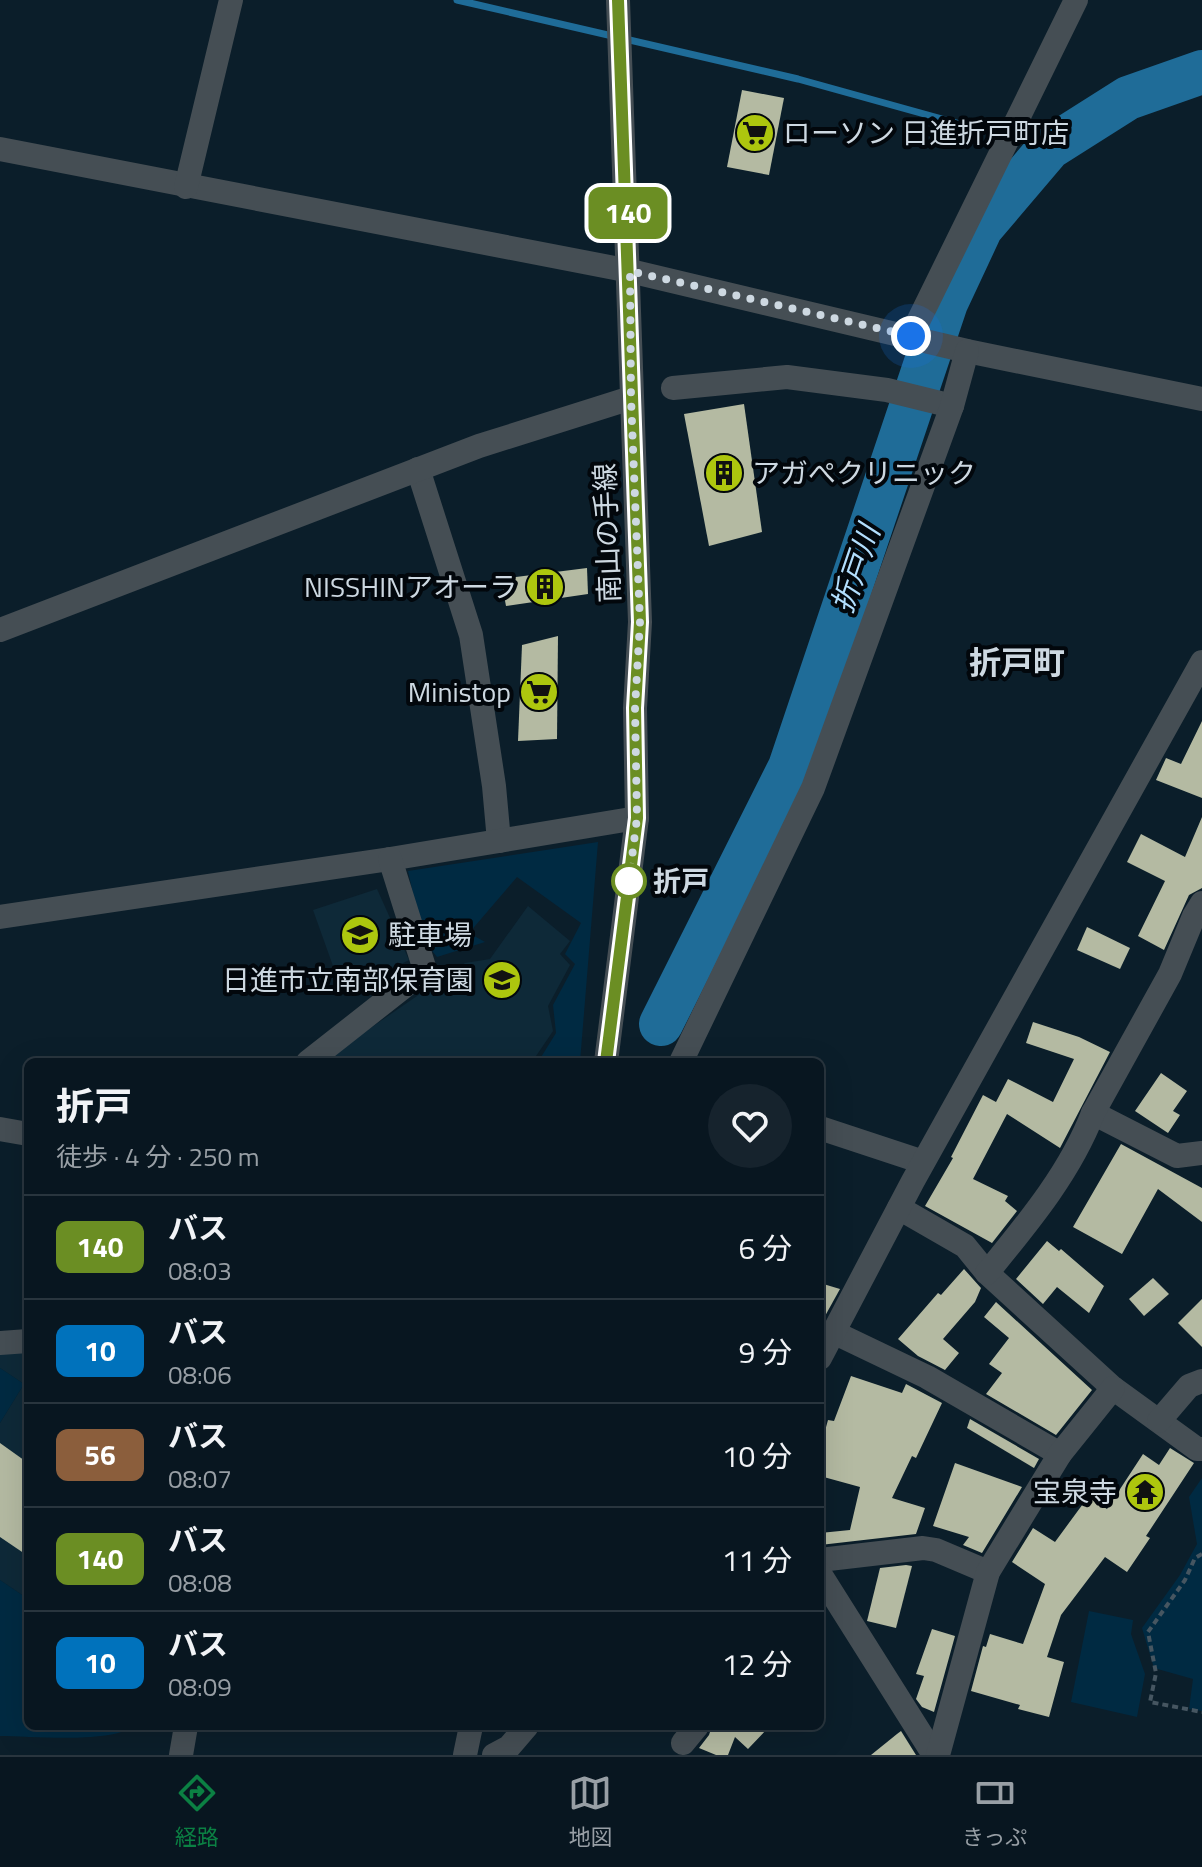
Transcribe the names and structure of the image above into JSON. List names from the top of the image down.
{
  "streets": {
    "street": ["南山の手線"]
  },
  "districts": ["折戸町"],
  "water": ["折戸川"],
  "places": {
    "supermarket": ["ローソン 日進折戸町店", "Ministop"],
    "building": ["アガぺクリニック", "NISSHINアオーラ"],
    "other": ["折戸"],
    "school or university": ["駐車場", "日進市立南部保育園"],
    "temple": ["宝泉寺"]
  },
  "lines": ["bus line 140"],
  "page": {
    "on_map": "140",
    "heading": ["折戸", "徒歩 · 4 分 · 250 m"],
    "list": [
      {
        "mark": "140",
        "name": "バス",
        "note": "08:03",
        "value": "6 分"
      },
      {
        "mark": "10",
        "name": "バス",
        "note": "08:06",
        "value": "9 分"
      },
      {
        "mark": "56",
        "name": "バス",
        "note": "08:07",
        "value": "10 分"
      },
      {
        "mark": "140",
        "name": "バス",
        "note": "08:08",
        "value": "11 分"
      },
      {
        "mark": "10",
        "name": "バス",
        "note": "08:09",
        "value": "12 分"
      }
    ],
    "tabs": ["経路", "地図", "きっぷ"]
  }
}
